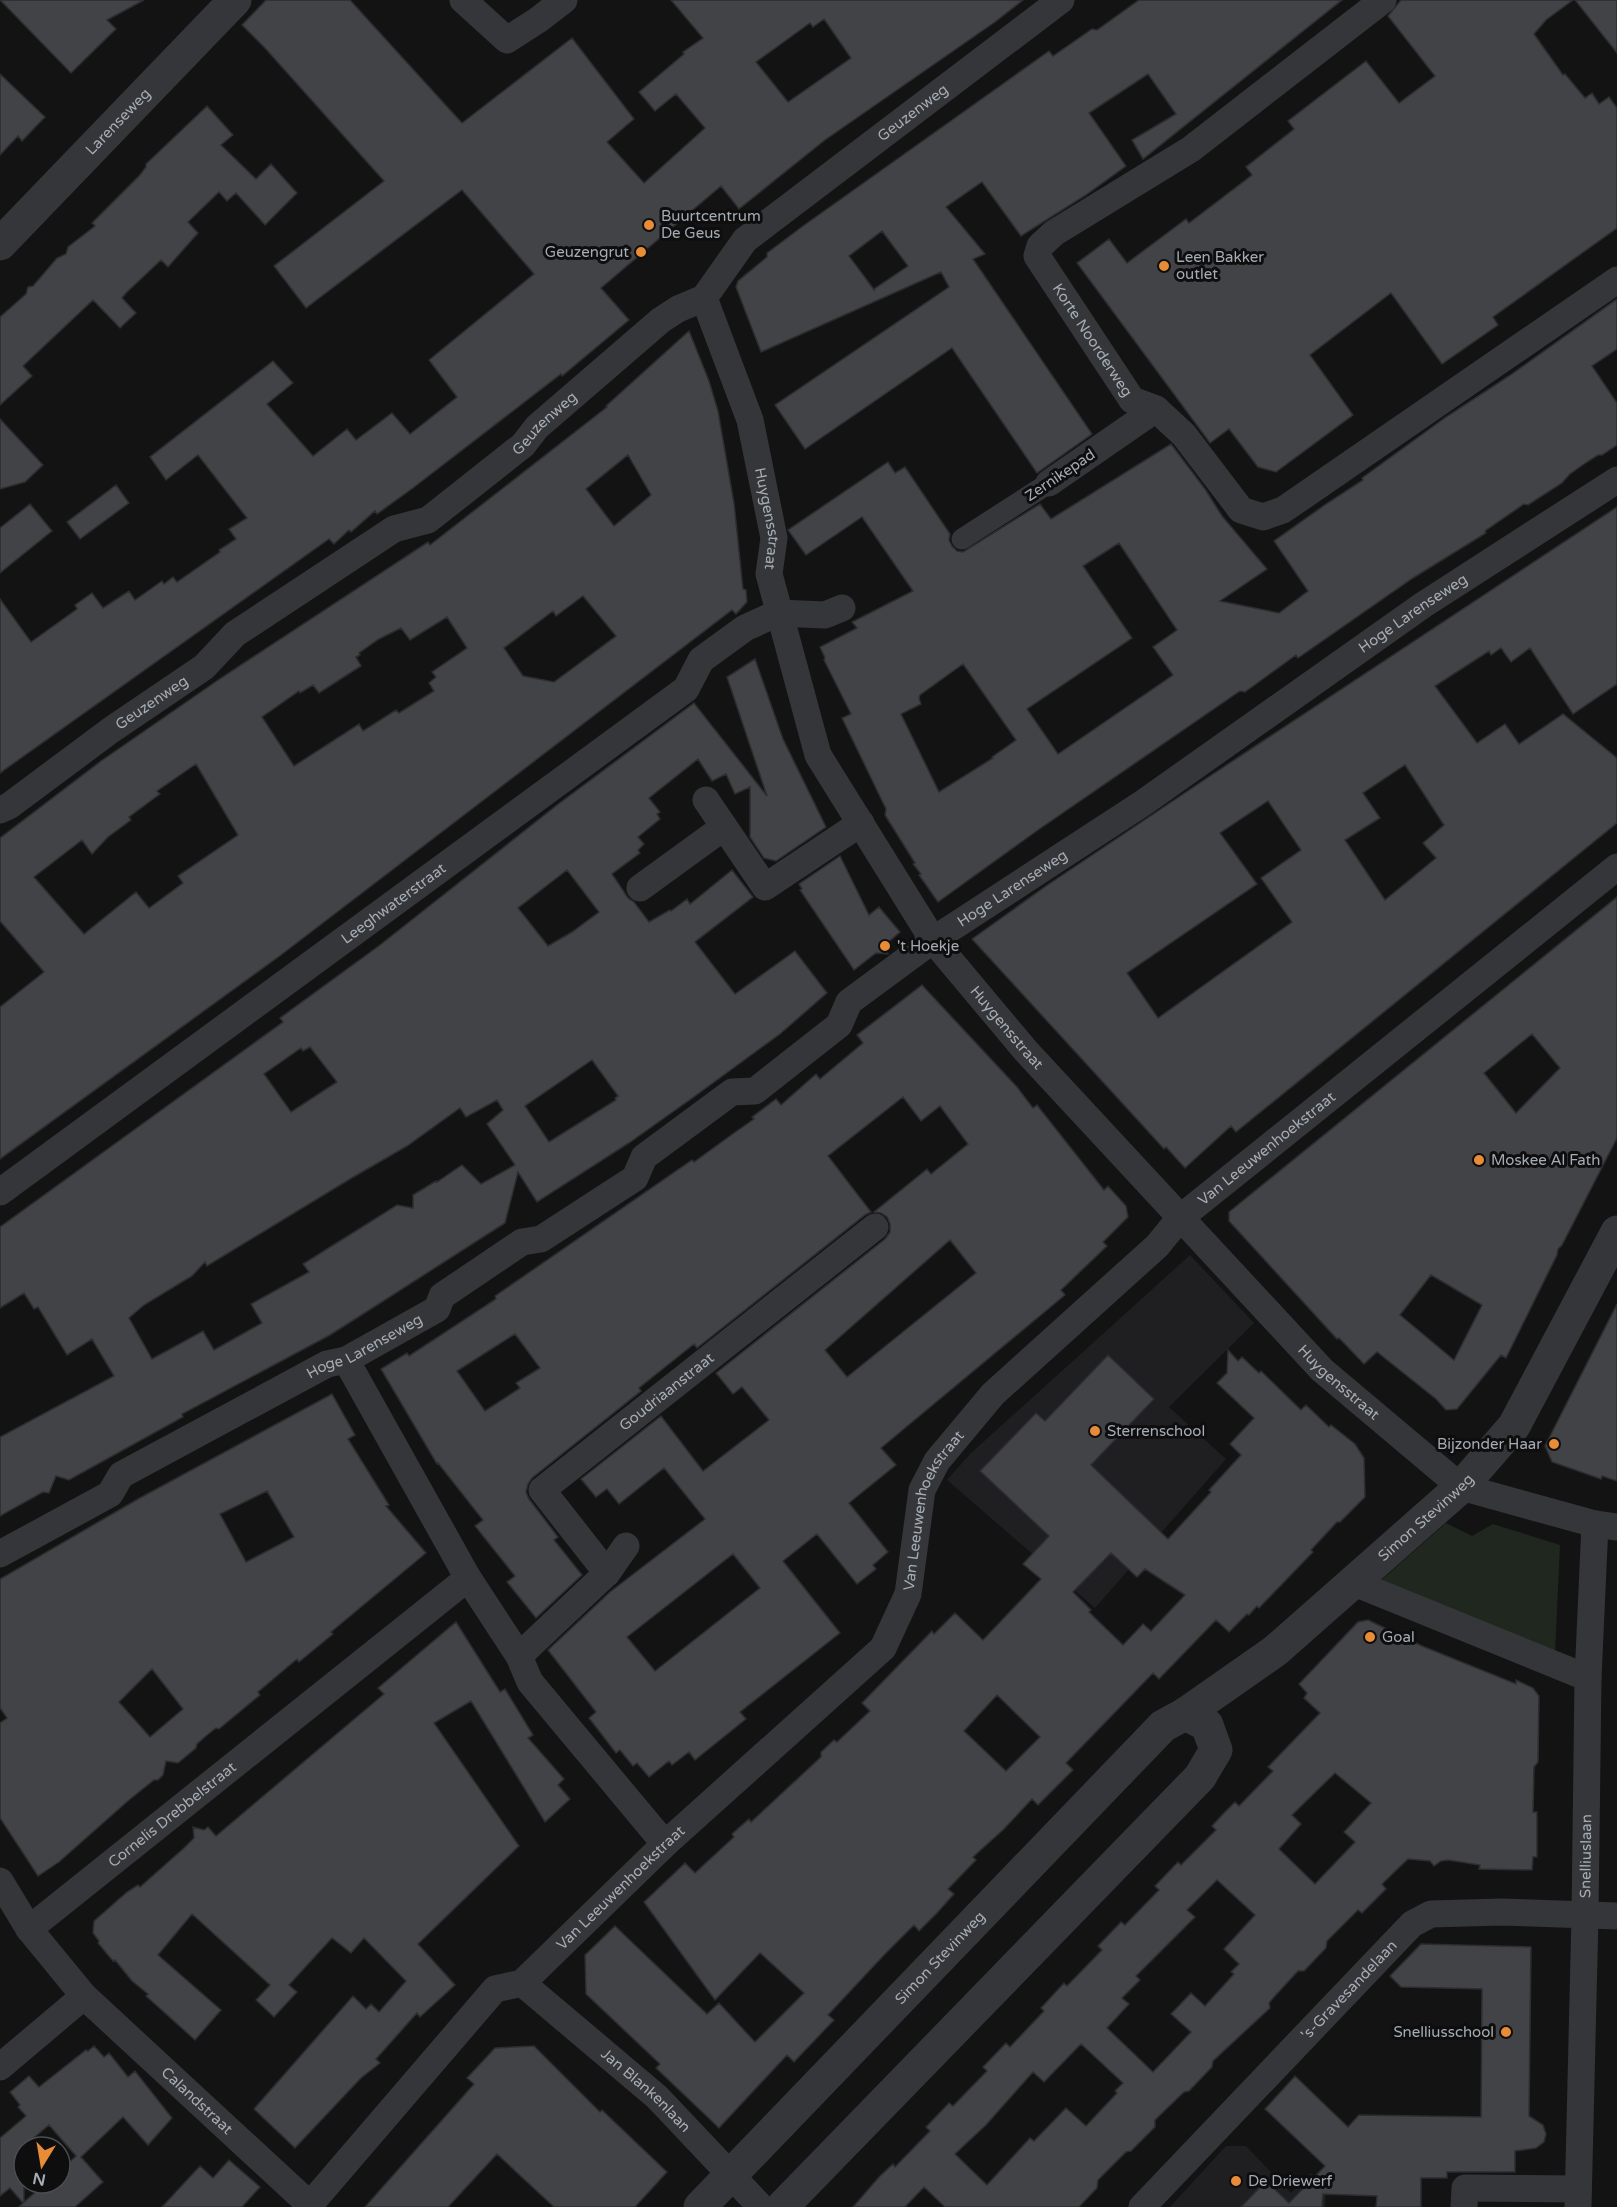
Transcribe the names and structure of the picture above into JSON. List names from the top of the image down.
{
  "streets": {
    "street": [
      "Geuzenweg",
      "Larenseweg",
      "Korte Noorderweg",
      "Zernikepad",
      "Huygensstraat",
      "Hoge Larenseweg",
      "Leeghwaterstraat",
      "Van Leeuwenhoekstraat",
      "Goudriaanstraat",
      "Simon Stevinweg",
      "Cornelis Drebbelstraat",
      "Snelliuslaan",
      "'s-Gravesandelaan",
      "Jan Blankenlaan",
      "Calandstraat"
    ]
  },
  "crossings": [
    ["Geuzenweg", "Huygensstraat"],
    ["Korte Noorderweg", "Zernikepad"],
    ["Huygensstraat", "Hoge Larenseweg"],
    ["Huygensstraat", "Leeghwaterstraat"],
    ["Huygensstraat", "Van Leeuwenhoekstraat"],
    ["Huygensstraat", "Simon Stevinweg"],
    ["Huygensstraat", "Snelliuslaan"],
    ["Van Leeuwenhoekstraat", "Jan Blankenlaan"],
    ["Van Leeuwenhoekstraat", "Calandstraat"],
    ["Simon Stevinweg", "Jan Blankenlaan"],
    ["Snelliuslaan", "'s-Gravesandelaan"]
  ],
  "places": [
    "Buurtcentrum De Geus",
    "Geuzengrut",
    "Leen Bakker outlet",
    "'t Hoekje",
    "Moskee Al Fath",
    "Sterrenschool",
    "Bijzonder Haar",
    "Goal",
    "Snelliusschool",
    "De Driewerf"
  ],
  "north": "bottom"
}
